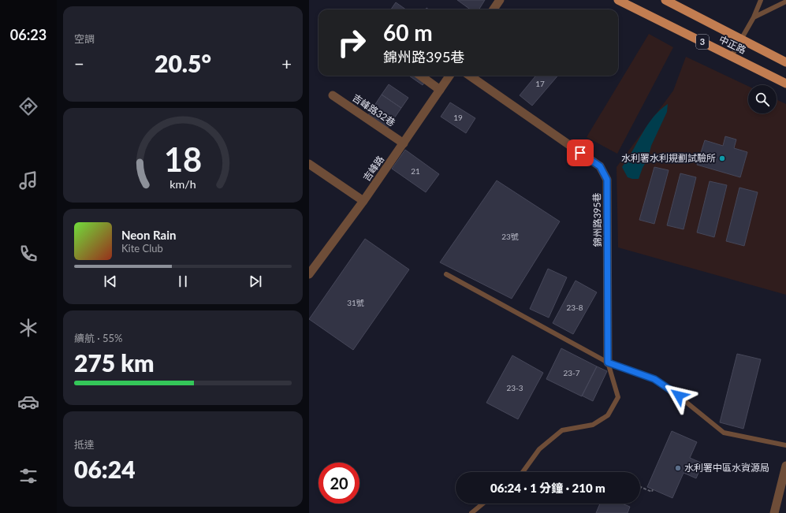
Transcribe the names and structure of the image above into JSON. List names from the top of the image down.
{
  "streets": {
    "main road": ["3", "中正路"],
    "street": ["吉峰路32巷", "吉峰路", "錦州路395巷"]
  },
  "crossings": [
    ["吉峰路32巷", "吉峰路"]
  ],
  "places": ["水利署水利規劃試驗所", "水利署中區水資源局"],
  "house_numbers": [
    "17",
    "19",
    "21",
    "23號",
    "31號",
    "23-8",
    "23-7",
    "23-3"
  ],
  "page": {
    "tabs": "06:23",
    "tile": [
      "空調",
      ["續航 · 55%", "275 km"],
      ["抵達", "06:24"]
    ],
    "turn": ["60 m", "錦州路395巷"],
    "heat": ["−", "20.5°", "+"],
    "song": ["Neon Rain", "Kite Club"],
    "limit": "20",
    "trip": "06:24 · 1 分鐘 · 210 m",
    "gauge": ["18", "km/h"]
  }
}
